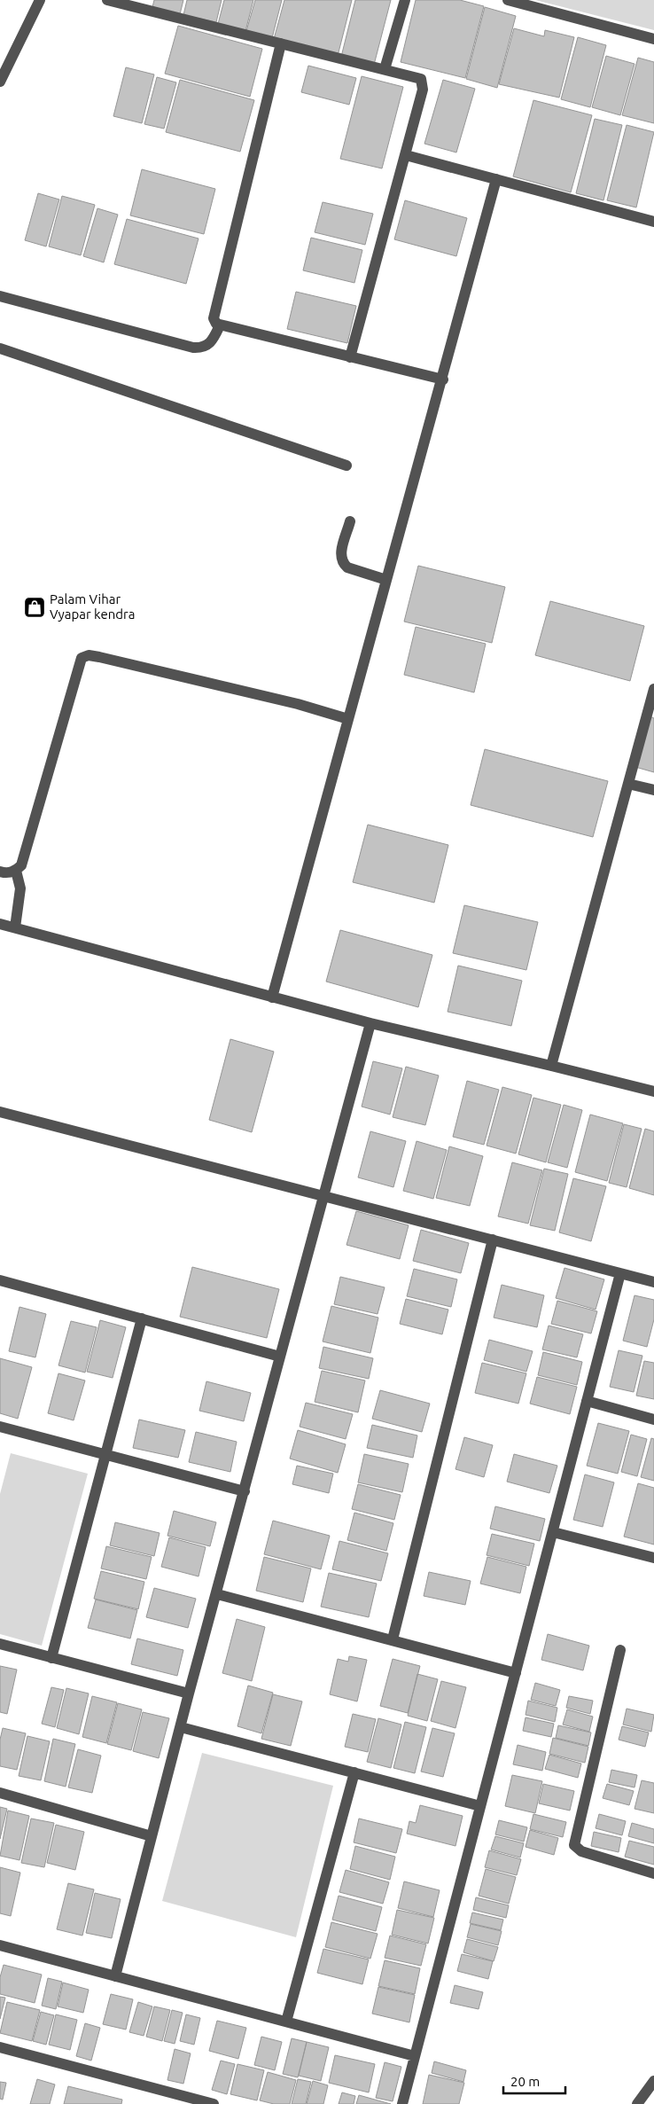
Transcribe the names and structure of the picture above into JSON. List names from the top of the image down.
{
  "places": {
    "shop": ["Palam Vihar Vyapar kendra"]
  },
  "scale_bar": "20 m"
}
